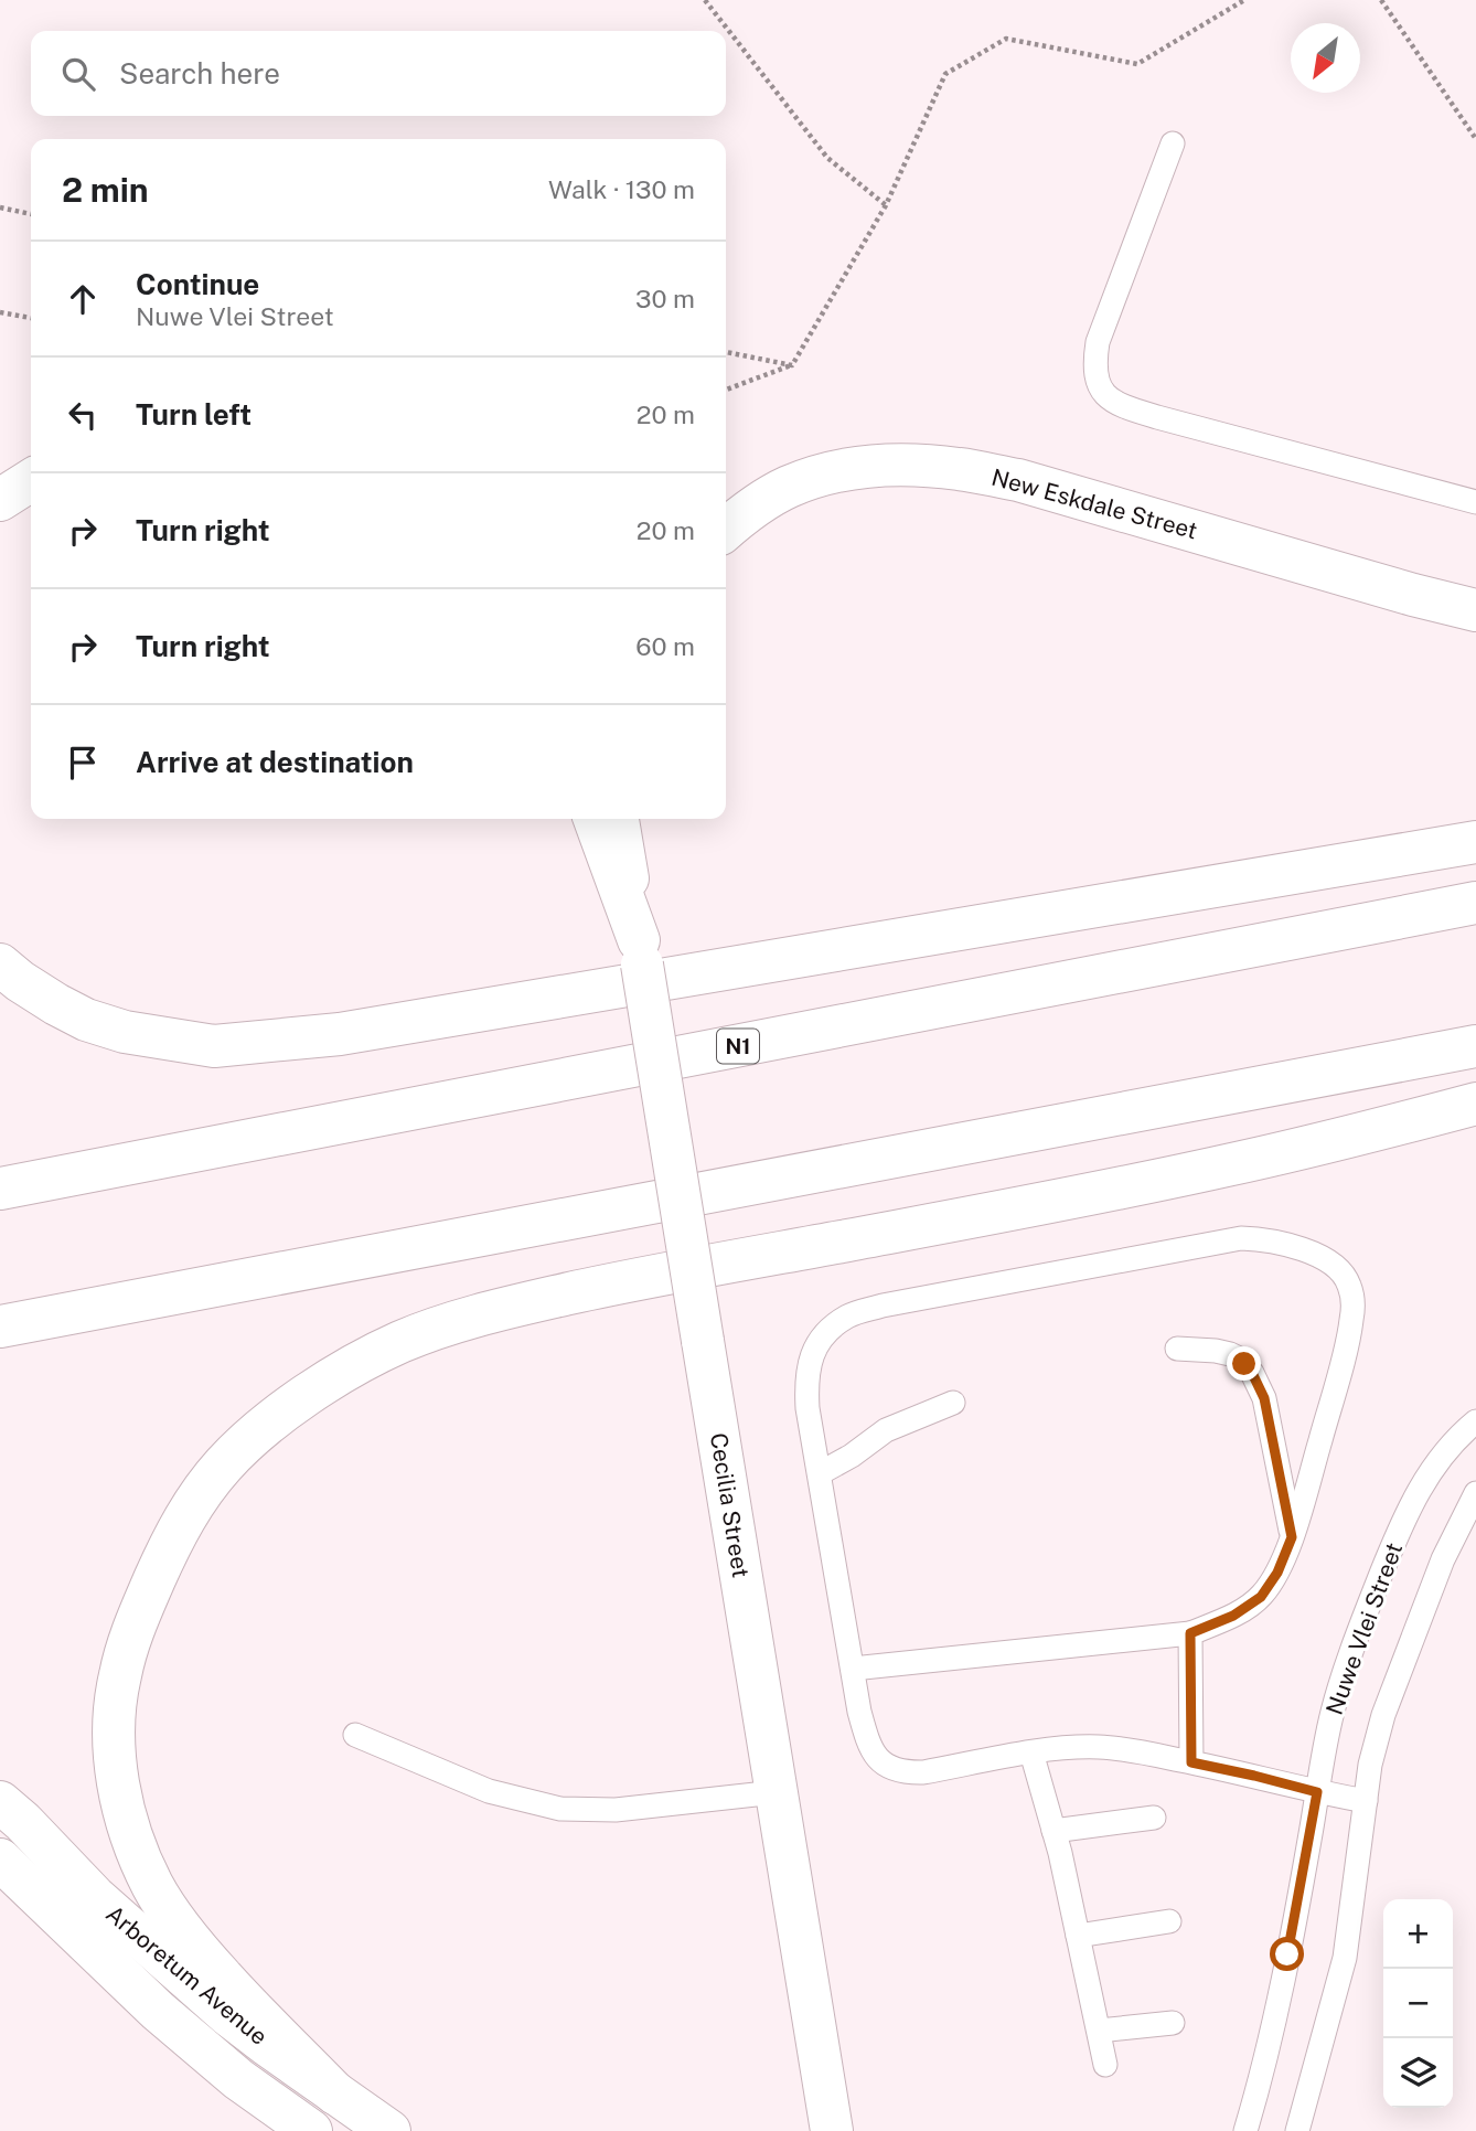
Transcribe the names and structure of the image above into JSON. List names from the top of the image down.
{
  "streets": {
    "main road": [
      "New Eskdale Street",
      "N1",
      "Cecilia Street",
      "Arboretum Avenue"
    ],
    "lane": ["Nuwe Vlei Street"]
  },
  "north": "bottom left",
  "page": {
    "search": "Search here",
    "heading": ["2 min", "Walk · 130 m"],
    "list": [
      ["Continue", "Nuwe Vlei Street", "30 m"],
      ["Turn left", "20 m"],
      ["Turn right", "20 m"],
      ["Turn right", "60 m"],
      "Arrive at destination"
    ],
    "map_buttons": ["+", "−"]
  }
}
